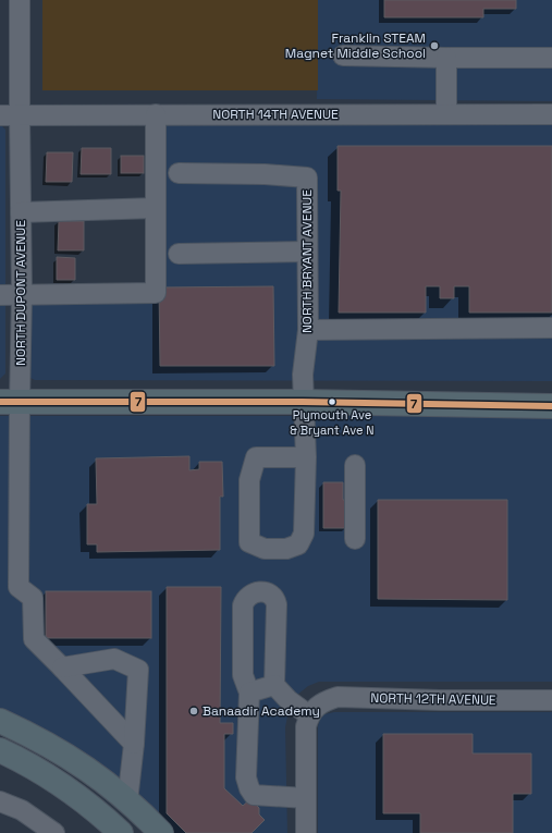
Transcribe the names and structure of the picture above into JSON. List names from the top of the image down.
{
  "streets": {
    "street": [
      "NORTH 14TH AVENUE",
      "NORTH BRYANT AVENUE",
      "NORTH DUPONT AVENUE",
      "NORTH 12TH AVENUE"
    ]
  },
  "crossings": [
    ["NORTH 14TH AVENUE", "NORTH DUPONT AVENUE"]
  ],
  "places": ["Franklin STEAM Magnet Middle School", "Plymouth Ave & Bryant Ave N", "Banaadir Academy"],
  "lines": ["transit line 7"]
}
